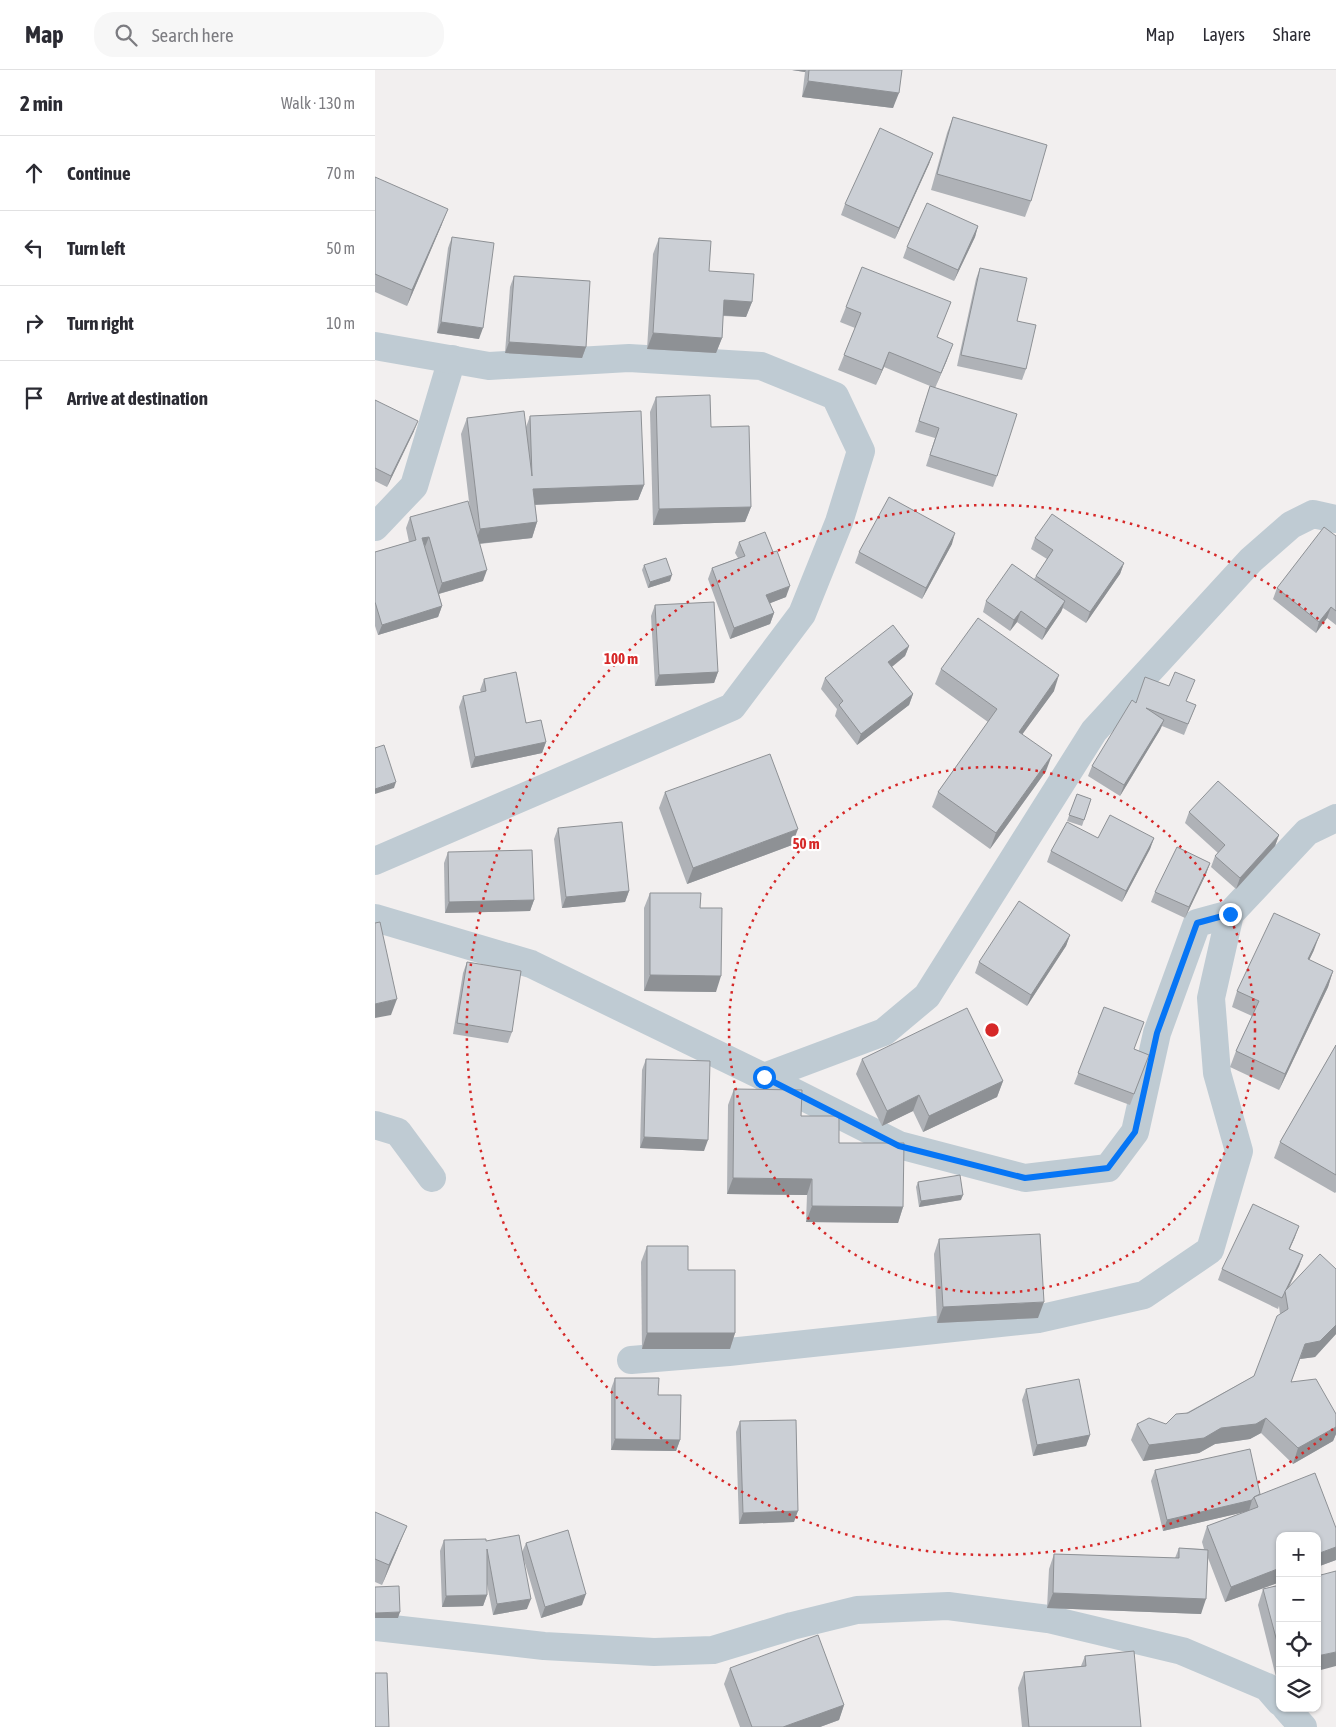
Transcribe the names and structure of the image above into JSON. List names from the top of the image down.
{
  "page": {
    "header": "Map",
    "search": "Search here",
    "nav": ["Map", "Layers", "Share"],
    "heading": ["2 min", "Walk · 130 m"],
    "list": [
      ["Continue", "70 m"],
      ["Turn left", "50 m"],
      ["Turn right", "10 m"],
      "Arrive at destination"
    ],
    "map_buttons": ["+", "−"]
  },
  "rings": ["100 m", "50 m"]
}
